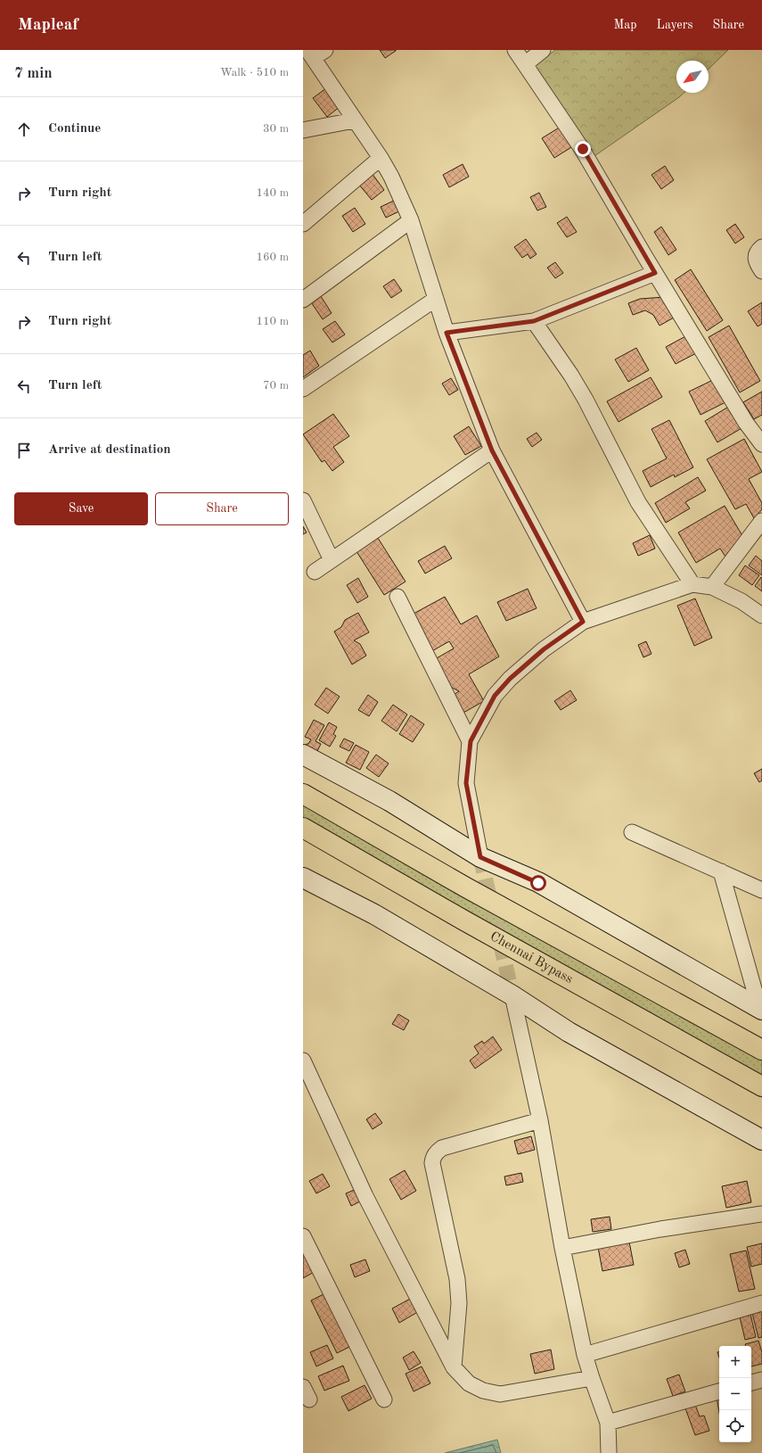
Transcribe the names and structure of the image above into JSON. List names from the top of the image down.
{
  "streets": {
    "highway": ["Chennai Bypass"]
  },
  "north": "bottom left",
  "page": {
    "header": "Mapleaf",
    "nav": ["Map", "Layers", "Share"],
    "heading": ["7 min", "Walk · 510 m"],
    "list": [
      ["Continue", "30 m"],
      ["Turn right", "140 m"],
      ["Turn left", "160 m"],
      ["Turn right", "110 m"],
      ["Turn left", "70 m"],
      "Arrive at destination"
    ],
    "buttons": ["Save", "Share"],
    "map_buttons": ["+", "−"]
  }
}
